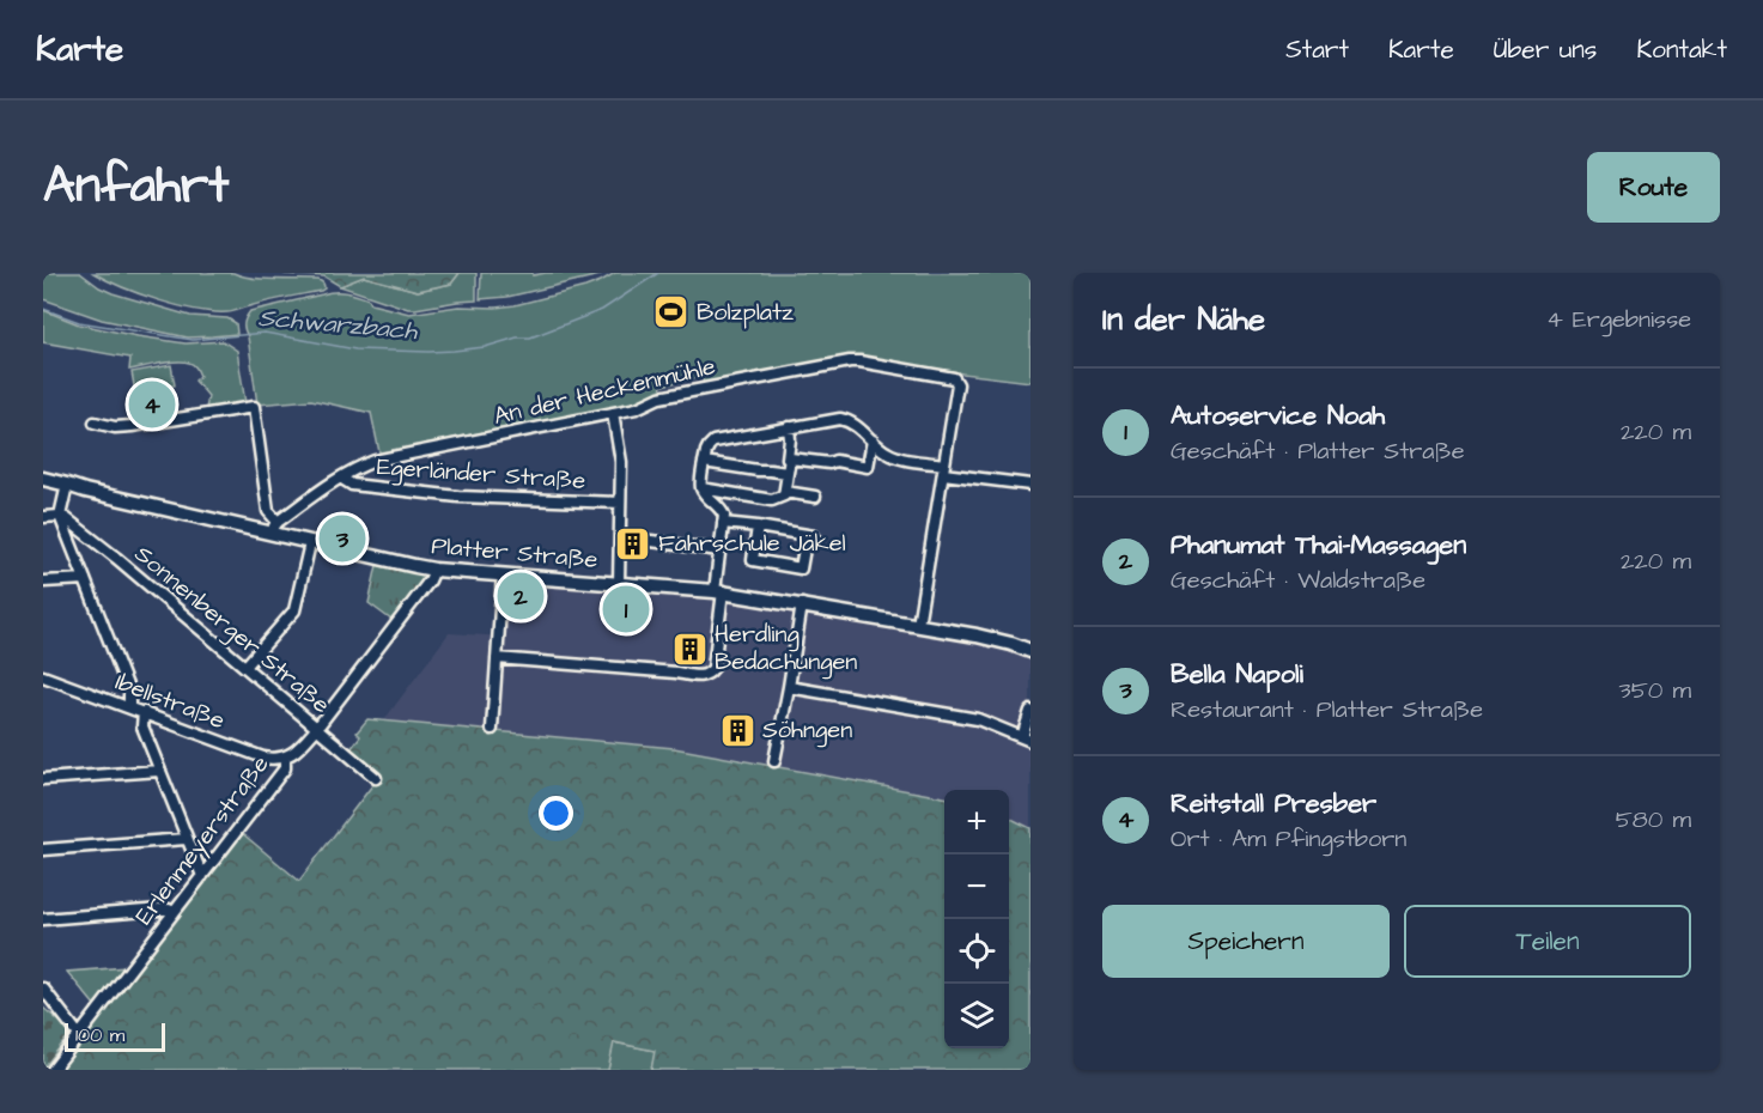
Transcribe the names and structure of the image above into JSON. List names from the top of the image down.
{
  "streets": {
    "main road": ["Platter Straße"],
    "street": [
      "An der Heckenmühle",
      "Egerländer Straße",
      "Sonnenberger Straße",
      "Ibellstraße",
      "Erlenmeyerstraße"
    ]
  },
  "crossings": [
    ["An der Heckenmühle", "Egerländer Straße"],
    ["An der Heckenmühle", "Platter Straße"],
    ["Platter Straße", "Erlenmeyerstraße"],
    ["Sonnenberger Straße", "Erlenmeyerstraße"],
    ["Ibellstraße", "Erlenmeyerstraße"]
  ],
  "water": ["Schwarzbach"],
  "places": {
    "sports": ["Bolzplatz"],
    "building": ["Fahrschule Jäkel", "Herdling Bedachungen", "Söhngen"]
  },
  "scale_bar": "100 m",
  "page": {
    "header": "Karte",
    "nav": [
      "Start",
      "Karte",
      "Über uns",
      "Kontakt"
    ],
    "title": "Anfahrt",
    "buttons": [
      "Route",
      ["Speichern", "Teilen"]
    ],
    "heading": ["In der Nähe", "4 Ergebnisse"],
    "list": [
      {
        "mark": "1",
        "name": "Autoservice Noah",
        "note": "Geschäft · Platter Straße",
        "value": "220 m"
      },
      {
        "mark": "2",
        "name": "Phanumat Thai-Massagen",
        "note": "Geschäft · Waldstraße",
        "value": "220 m"
      },
      {
        "mark": "3",
        "name": "Bella Napoli",
        "note": "Restaurant · Platter Straße",
        "value": "350 m"
      },
      {
        "mark": "4",
        "name": "Reitstall Presber",
        "note": "Ort · Am Pfingstborn",
        "value": "580 m"
      }
    ],
    "pins": [
      "4",
      "3",
      "2",
      "1"
    ],
    "map_buttons": ["+", "−"],
    "scale": "100 m"
  }
}
